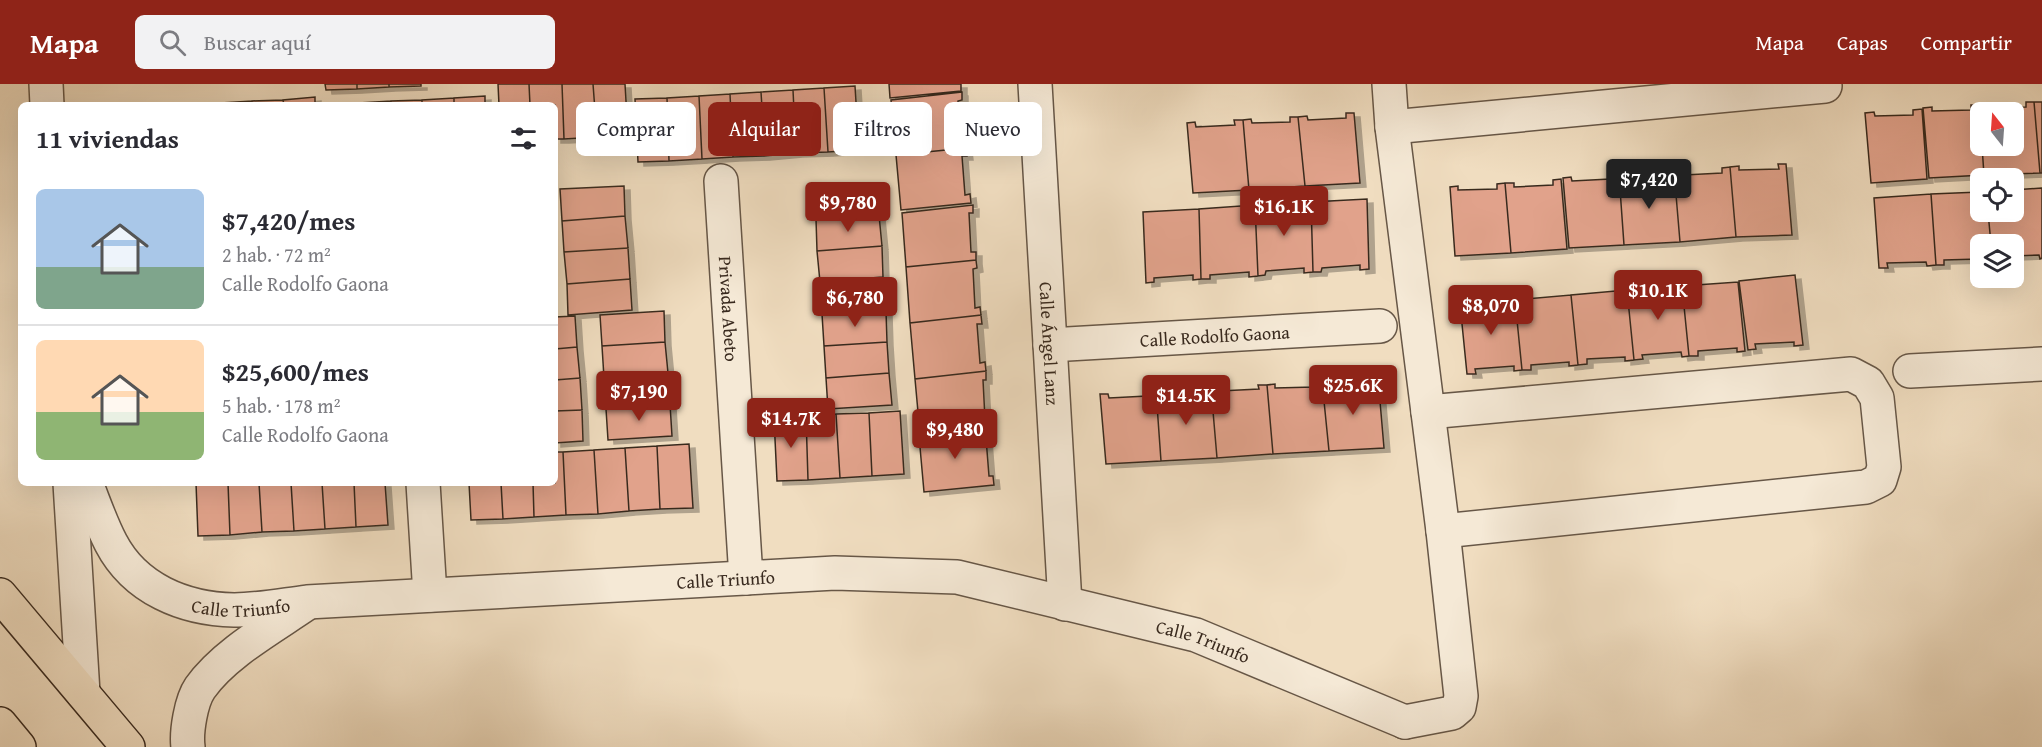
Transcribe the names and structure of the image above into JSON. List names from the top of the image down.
{
  "streets": {
    "street": [
      "Privada Abeto",
      "Calle Rodolfo Gaona",
      "Calle Ángel Lanz",
      "Calle Triunfo"
    ]
  },
  "crossings": [
    ["Privada Abeto", "Calle Triunfo"],
    ["Calle Rodolfo Gaona", "Calle Ángel Lanz"],
    ["Calle Ángel Lanz", "Calle Triunfo"]
  ],
  "north": "top",
  "page": {
    "header": "Mapa",
    "search": "Buscar aquí",
    "nav": ["Mapa", "Capas", "Compartir"],
    "chip": [
      "Comprar",
      "Alquilar",
      "Filtros",
      "Nuevo"
    ],
    "heading": "11 viviendas",
    "price": [
      "$7,420",
      "$9,780",
      "$16.1K",
      "$10.1K",
      "$6,780",
      "$8,070",
      "$25.6K",
      "$7,190",
      "$14.5K",
      "$14.7K",
      "$9,480"
    ],
    "list": [
      {
        "name": "$7,420/mes",
        "note": "2 hab. · 72 m² · Calle Rodolfo Gaona"
      },
      {
        "name": "$25,600/mes",
        "note": "5 hab. · 178 m² · Calle Rodolfo Gaona"
      }
    ]
  }
}
